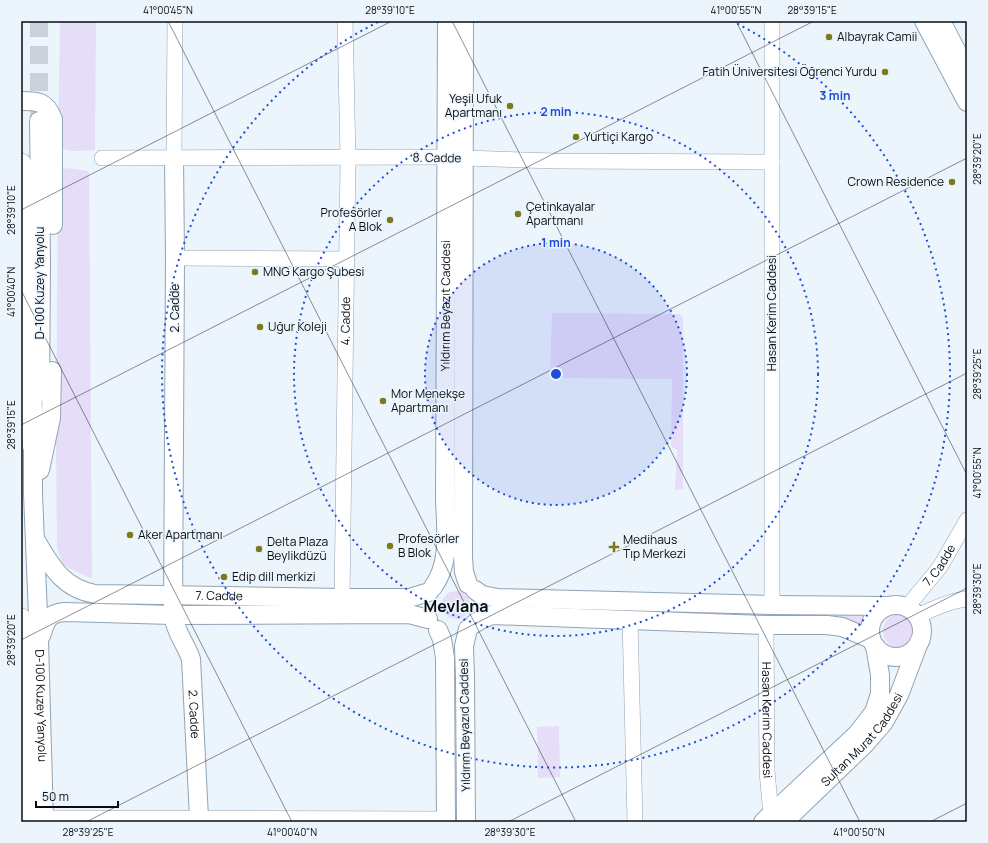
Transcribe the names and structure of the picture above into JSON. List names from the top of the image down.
{
  "streets": {
    "main road": [
      "8. Cadde",
      "D-100 Kuzey Yanyolu",
      "Yıldırım Beyazıt Caddesi",
      "2. Cadde",
      "7. Cadde",
      "Yıldırım Beyazıd Caddesi",
      "Sultan Murat Caddesi"
    ],
    "street": ["Hasan Kerim Caddesi", "4. Cadde"]
  },
  "crossings": [
    ["8. Cadde", "Yıldırım Beyazıt Caddesi"],
    ["8. Cadde", "2. Cadde"],
    ["8. Cadde", "Hasan Kerim Caddesi"],
    ["8. Cadde", "4. Cadde"],
    ["D-100 Kuzey Yanyolu", "7. Cadde"],
    ["Yıldırım Beyazıt Caddesi", "7. Cadde"],
    ["Yıldırım Beyazıt Caddesi", "Yıldırım Beyazıd Caddesi"],
    ["2. Cadde", "7. Cadde"],
    ["Hasan Kerim Caddesi", "Sultan Murat Caddesi"],
    ["4. Cadde", "7. Cadde"],
    ["7. Cadde", "Yıldırım Beyazıd Caddesi"],
    ["7. Cadde", "Sultan Murat Caddesi"]
  ],
  "districts": ["Mevlana"],
  "places": {
    "other": [
      "Albayrak Camii",
      "Fatih Üniversitesi Öğrenci Yurdu",
      "Yeşil Ufuk Apartmanı",
      "Yurtiçi Kargo",
      "Crown Residence",
      "Çetinkayalar Apartmanı",
      "Profesörler A Blok",
      "MNG Kargo Şubesi",
      "Uğur Koleji",
      "Mor Menekşe Apartmanı",
      "Aker Apartmanı",
      "Profesörler B Blok",
      "Delta Plaza Beylikdüzü",
      "Edip dill merkizi"
    ],
    "health": ["Medihaus Tıp Merkezi"]
  },
  "scale_bar": "50 m",
  "coordinates": [
    "41°00'45\"N",
    "28°39'10\"E",
    "41°00'55\"N",
    "28°39'15\"E",
    "28°39'20\"E",
    "41°00'40\"N",
    "28°39'25\"E",
    "28°39'30\"E",
    "41°00'50\"N"
  ],
  "rings": ["3 min", "2 min", "1 min"]
}
